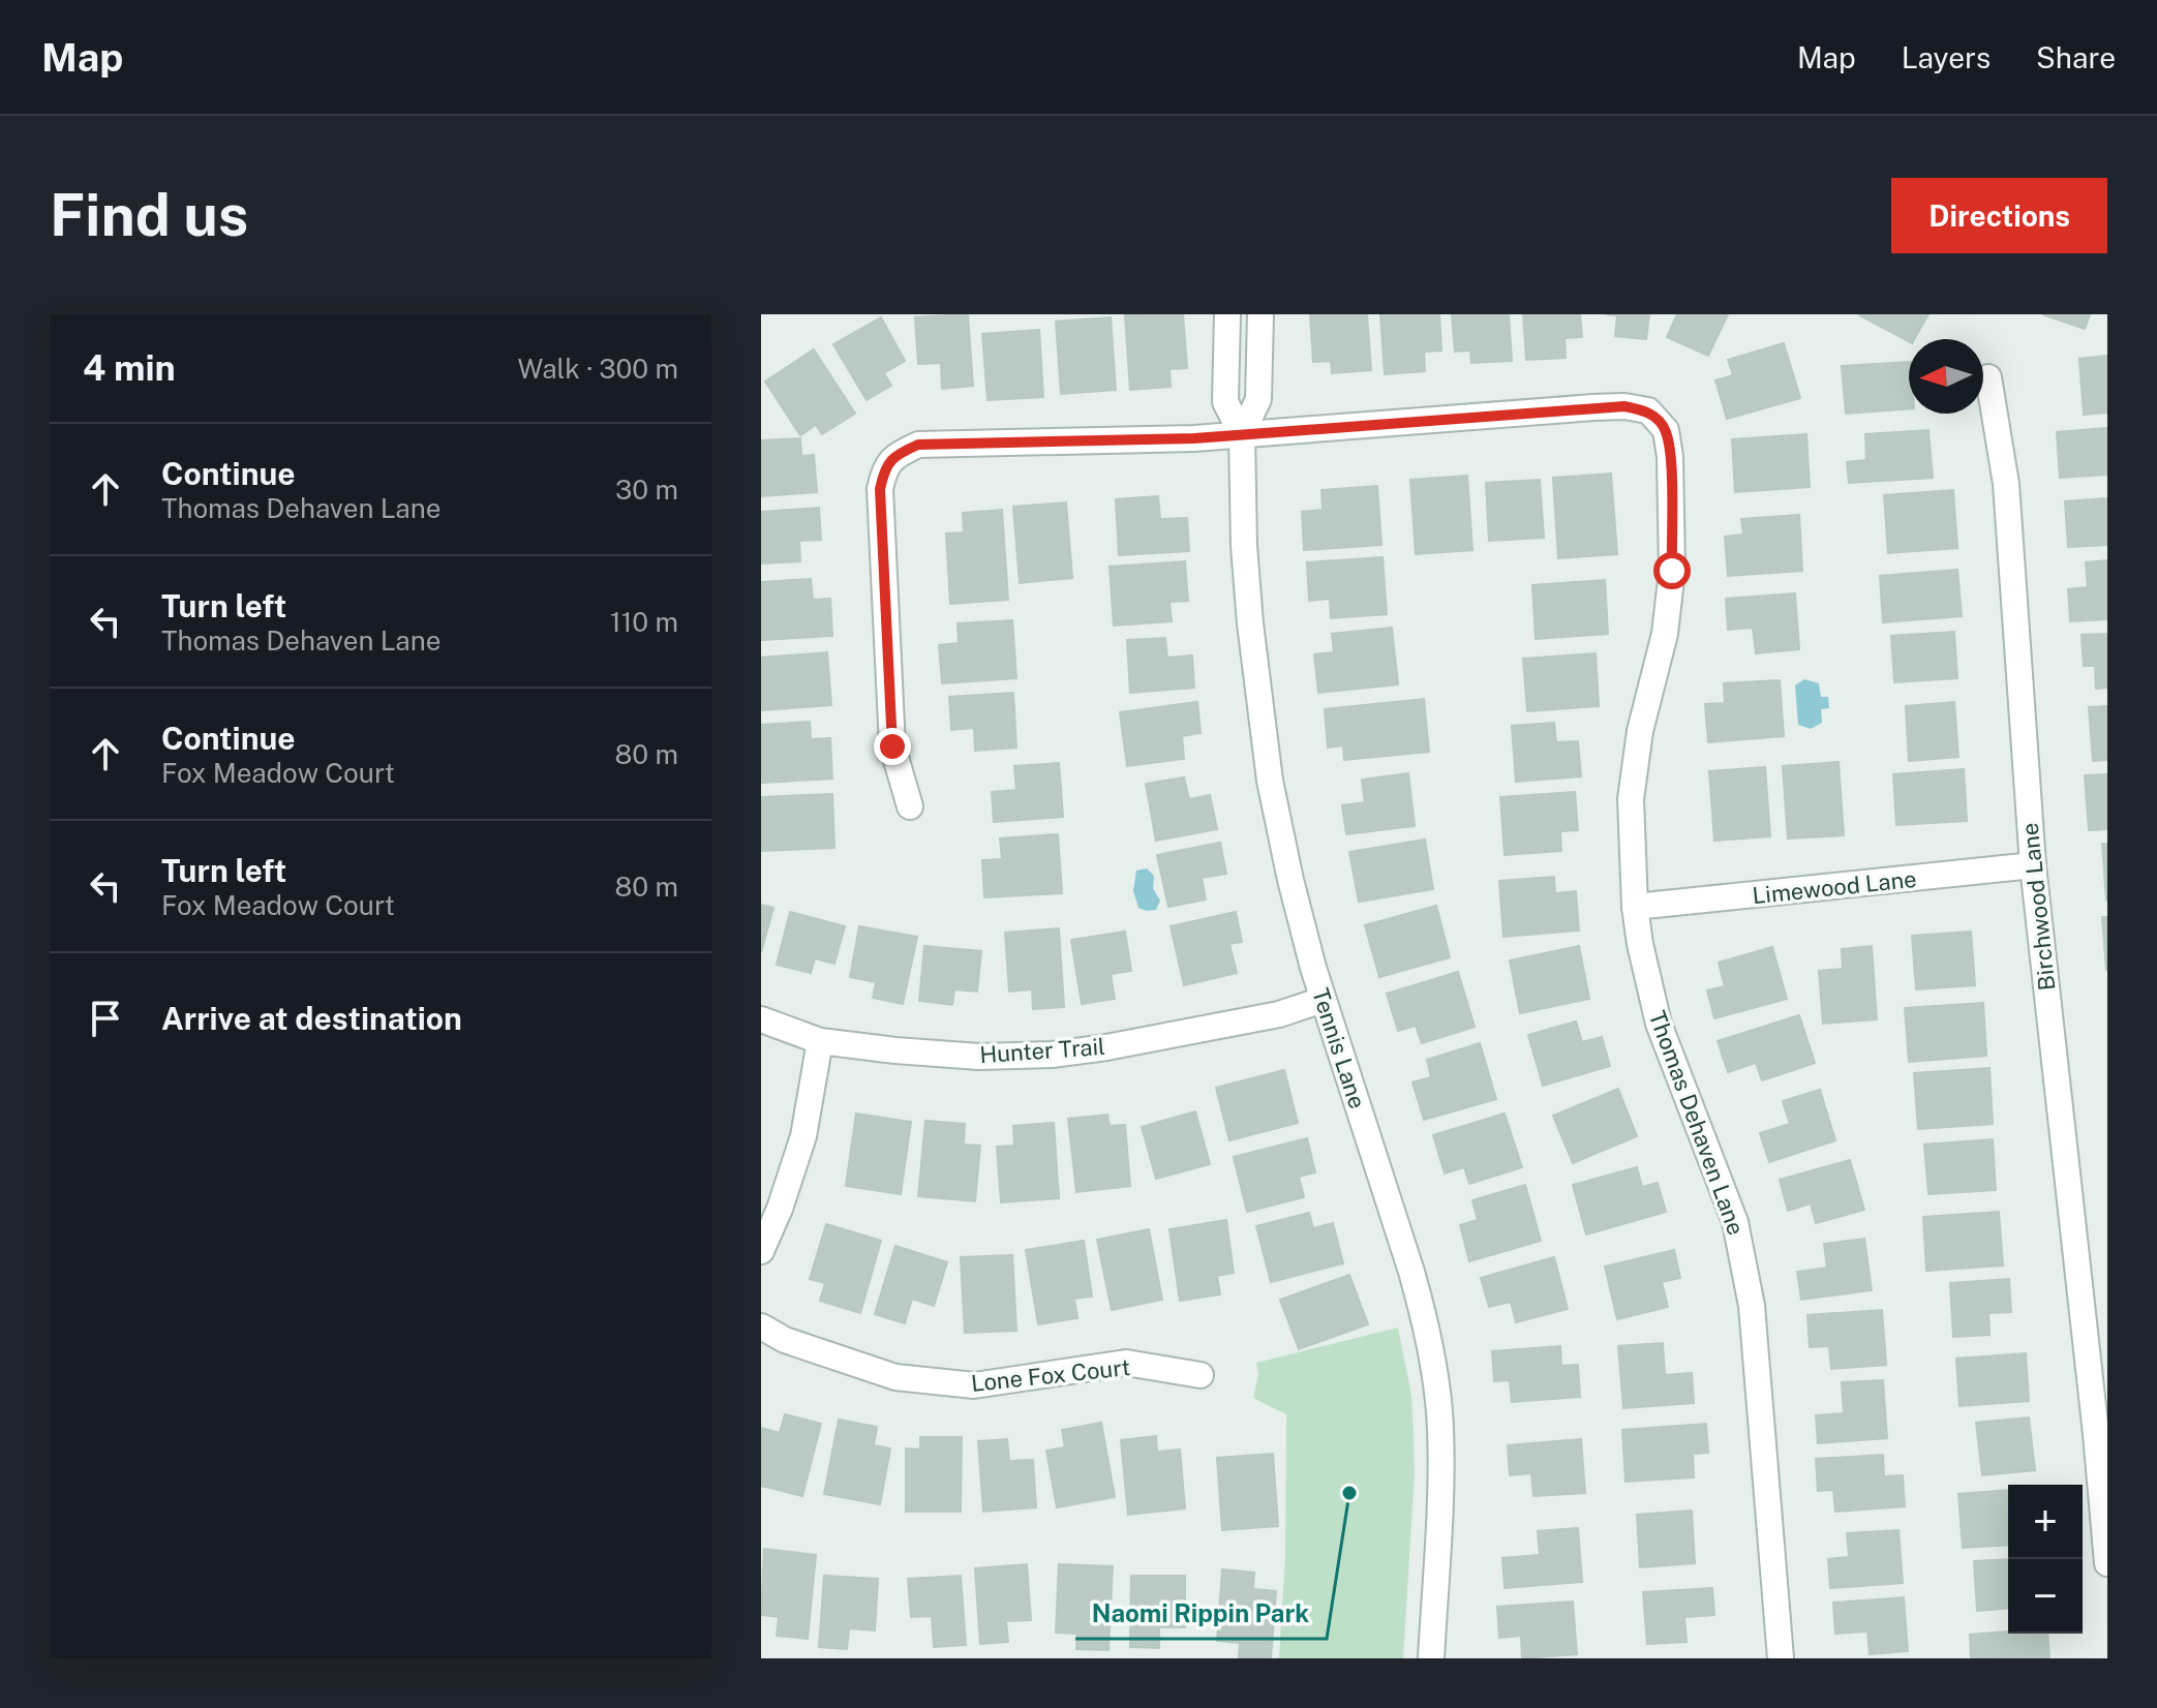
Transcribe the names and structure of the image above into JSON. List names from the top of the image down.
{
  "streets": {
    "street": [
      "Limewood Lane",
      "Birchwood Lane",
      "Tennis Lane",
      "Hunter Trail",
      "Thomas Dehaven Lane",
      "Lone Fox Court"
    ]
  },
  "crossings": [
    ["Limewood Lane", "Birchwood Lane"],
    ["Limewood Lane", "Thomas Dehaven Lane"],
    ["Tennis Lane", "Hunter Trail"],
    ["Tennis Lane", "Thomas Dehaven Lane"]
  ],
  "places": ["Naomi Rippin Park"],
  "north": "left",
  "page": {
    "header": "Map",
    "nav": ["Map", "Layers", "Share"],
    "buttons": "Directions",
    "title": "Find us",
    "heading": ["4 min", "Walk · 300 m"],
    "list": [
      ["Continue", "Thomas Dehaven Lane", "30 m"],
      ["Turn left", "Thomas Dehaven Lane", "110 m"],
      ["Continue", "Fox Meadow Court", "80 m"],
      ["Turn left", "Fox Meadow Court", "80 m"],
      "Arrive at destination"
    ],
    "map_buttons": ["+", "−"]
  }
}
